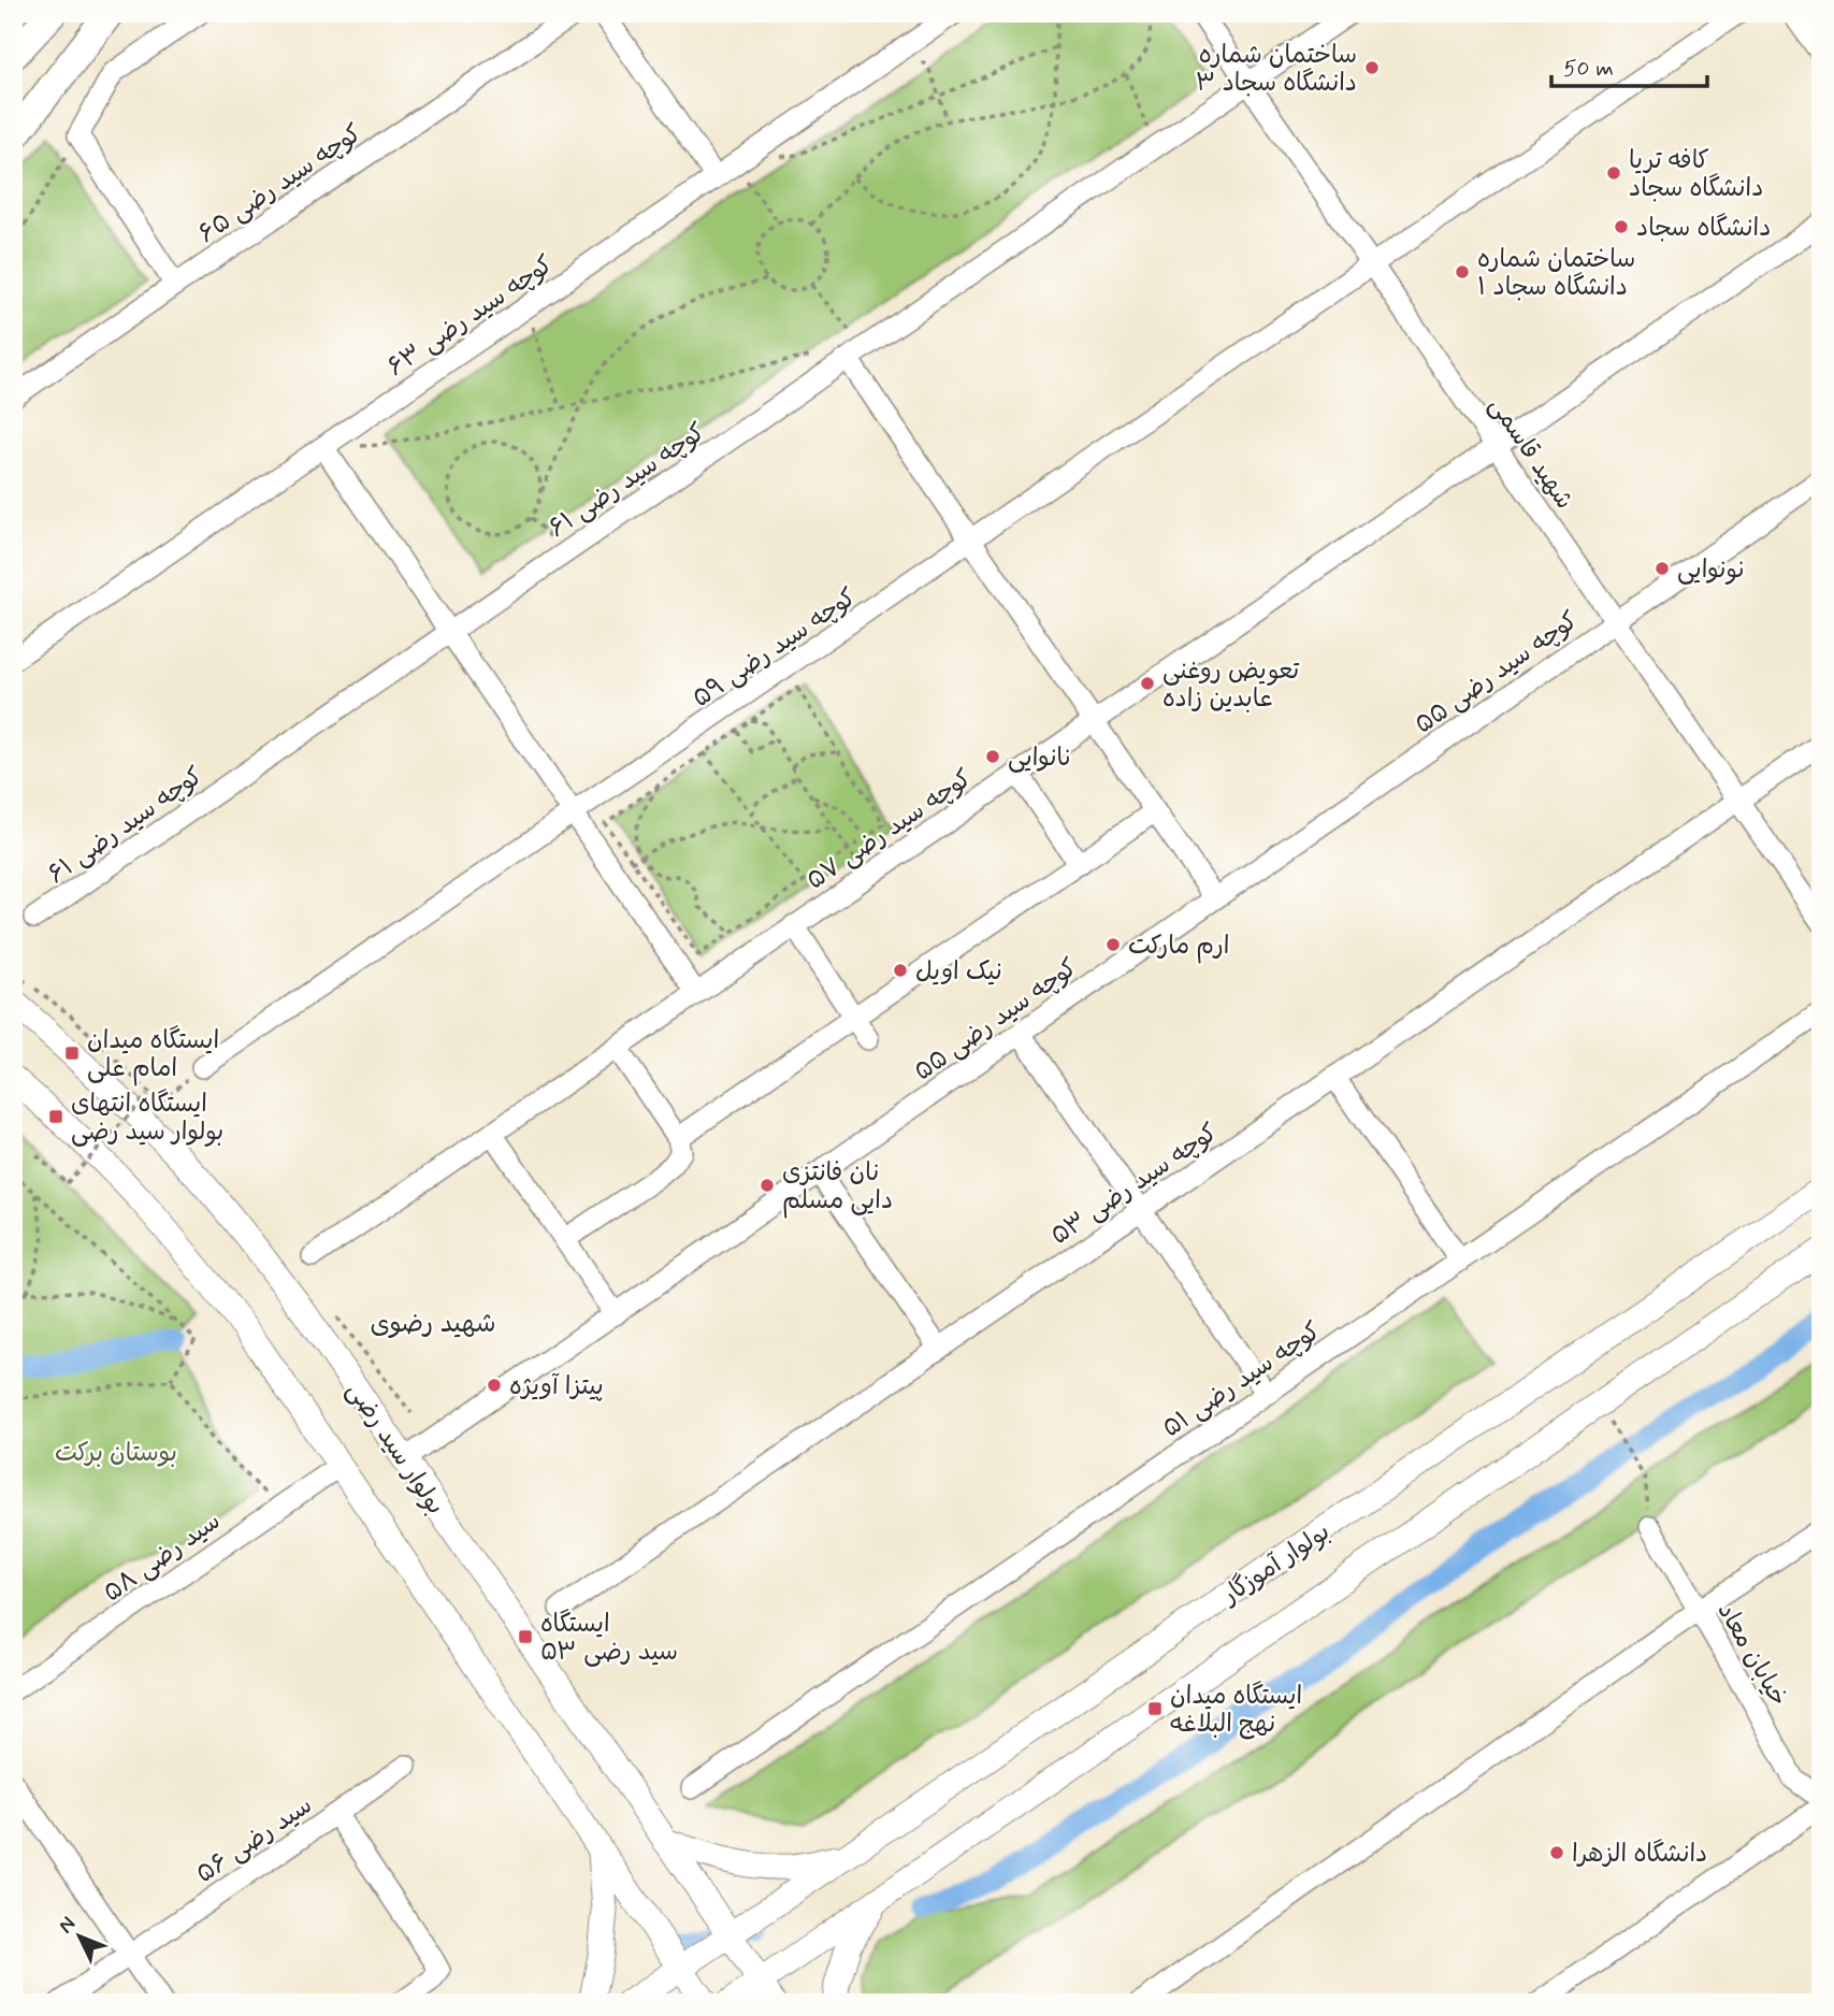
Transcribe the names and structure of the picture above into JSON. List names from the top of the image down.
{
  "streets": {
    "main road": ["بولوار سید رضی", "بولوار آموزگار"],
    "street": [
      "کوچه سید رضی ۶۵",
      "کوچه سید رضی ۶۳",
      "شهید قاسمی",
      "کوچه سید رضی ۶۱",
      "کوچه سید رضی ۵۹",
      "کوچه سید رضی ۵۵",
      "کوچه سید رضی ۵۷",
      "کوچه سید رضی ۵۳",
      "کوچه سید رضی ۵۱",
      "سید رضی ۵۸",
      "خیابان معاد",
      "سید رضی ۵۶"
    ]
  },
  "crossings": [
    ["شهید قاسمی", "کوچه سید رضی ۶۱"],
    ["شهید قاسمی", "کوچه سید رضی ۵۹"],
    ["شهید قاسمی", "کوچه سید رضی ۵۵"],
    ["شهید قاسمی", "کوچه سید رضی ۵۷"],
    ["شهید قاسمی", "کوچه سید رضی ۵۳"],
    ["کوچه سید رضی ۵۵", "بولوار سید رضی"],
    ["بولوار سید رضی", "بولوار آموزگار"]
  ],
  "districts": ["شهید رضوی"],
  "parks": ["بوستان برکت"],
  "places": {
    "other": [
      "ساختمان شماره ۳ دانشگاه سجاد",
      "کافه تریا دانشگاه سجاد",
      "دانشگاه سجاد",
      "ساختمان شماره ۱ دانشگاه سجاد",
      "نونوایی",
      "تعویض روغنی عابدین زاده",
      "نانوایی",
      "ارم مارکت",
      "نیک اویل",
      "نان فانتزی دایی مسلم",
      "پیتزا آویژه",
      "دانشگاه الزهرا"
    ],
    "transit": [
      "ایستگاه میدان امام علی",
      "ایستگاه انتهای بولوار سید رضی",
      "ایستگاه سید رضی ۵۳",
      "ایستگاه میدان نهج البلاغه"
    ]
  },
  "scale_bar": "50 m",
  "north": "top left"
}
